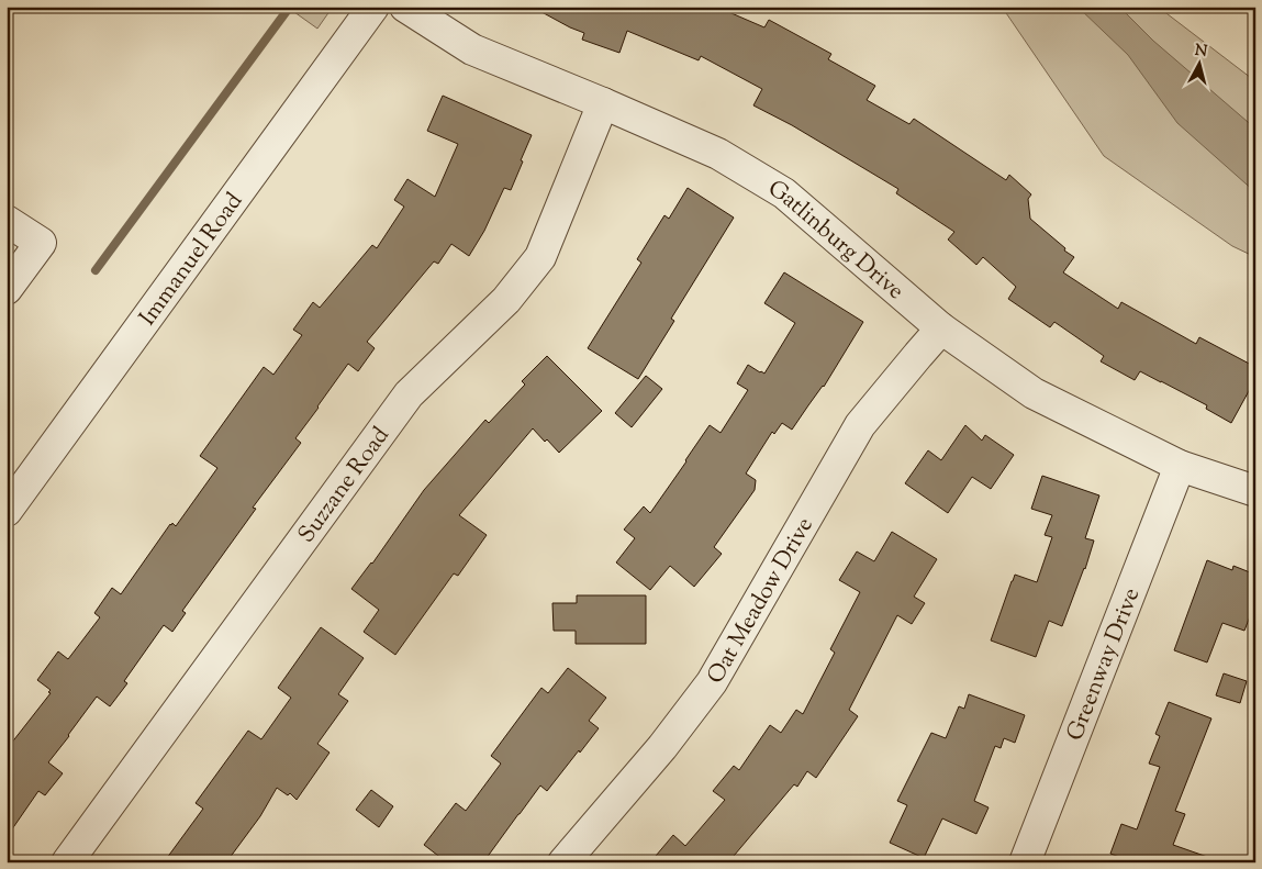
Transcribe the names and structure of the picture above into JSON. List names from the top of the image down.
{
  "streets": {
    "street": [
      "Gatlinburg Drive",
      "Immanuel Road",
      "Suzzane Road",
      "Oat Meadow Drive",
      "Greenway Drive"
    ]
  },
  "crossings": [
    ["Gatlinburg Drive", "Suzzane Road"],
    ["Gatlinburg Drive", "Oat Meadow Drive"],
    ["Gatlinburg Drive", "Greenway Drive"]
  ],
  "north": "top"
}
